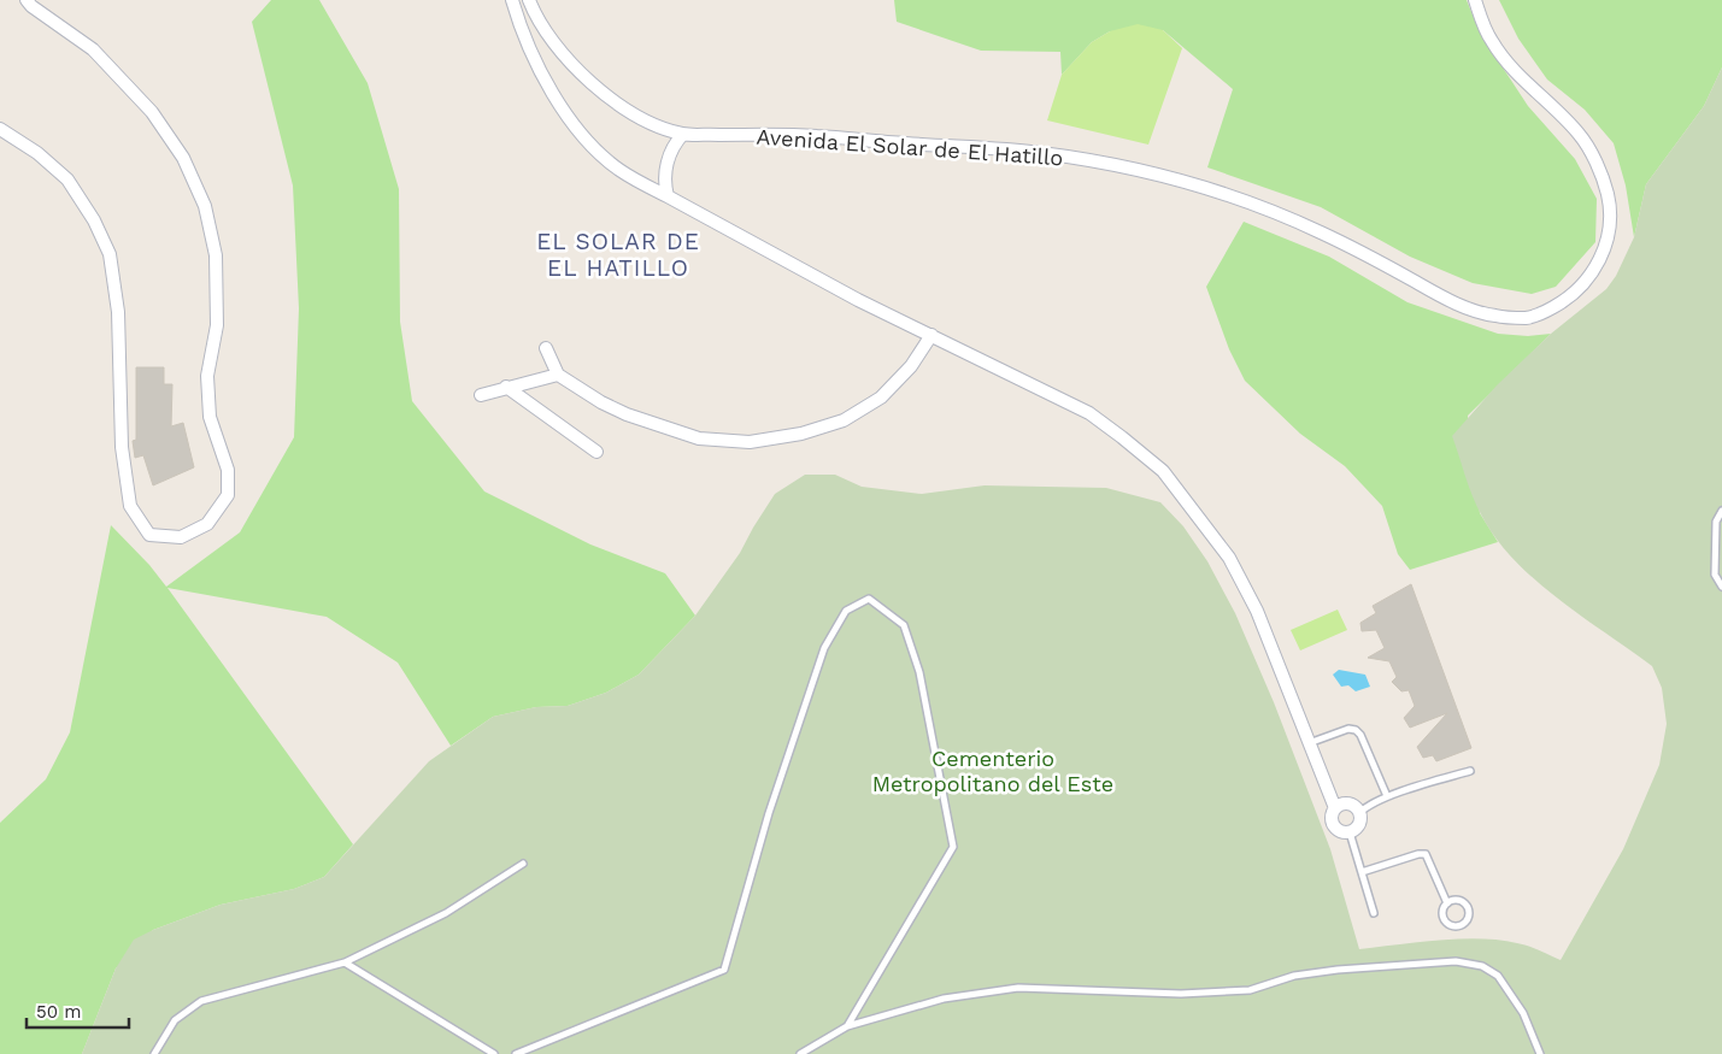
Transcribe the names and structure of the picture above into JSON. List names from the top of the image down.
{
  "streets": {
    "street": ["Avenida El Solar de El Hatillo"]
  },
  "districts": ["EL SOLAR DE EL HATILLO"],
  "parks": ["Cementerio Metropolitano del Este"],
  "scale_bar": "50 m"
}
